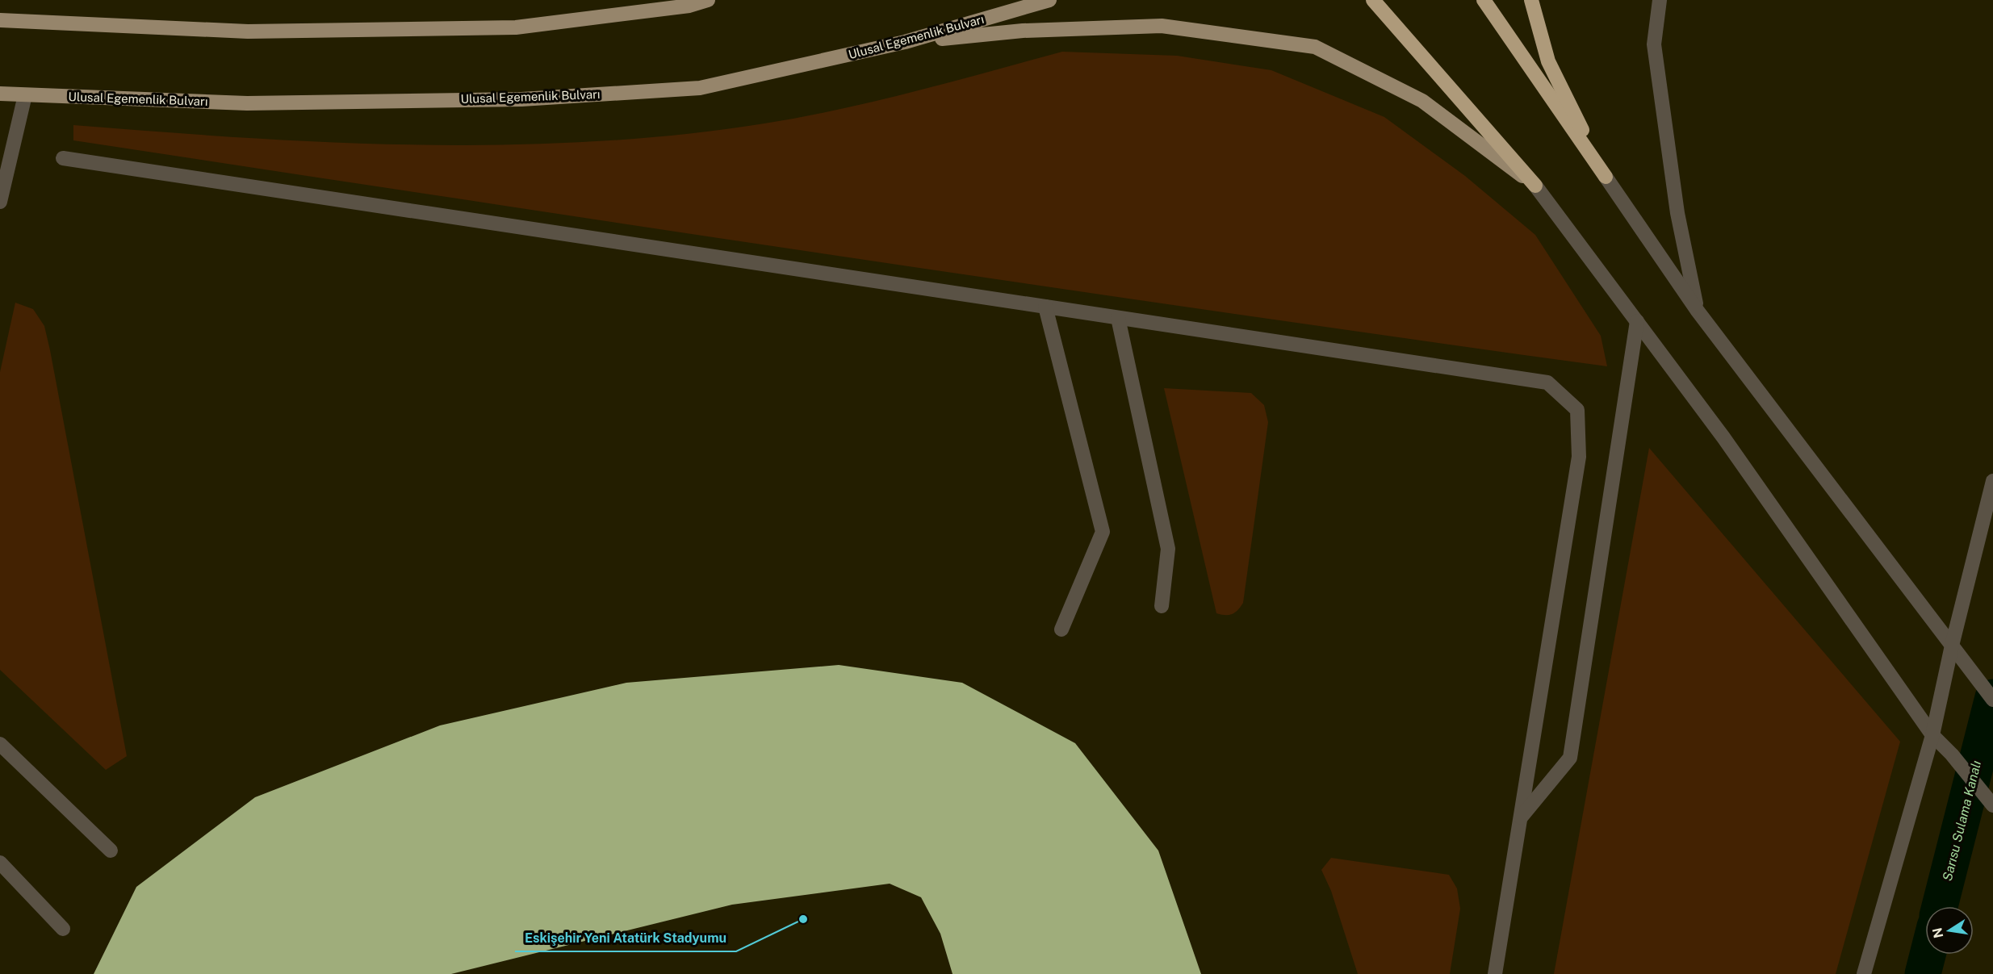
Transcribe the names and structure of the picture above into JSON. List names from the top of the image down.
{
  "streets": {
    "main road": ["Ulusal Egemenlik Bulvarı"]
  },
  "water": ["Sarısu Sulama Kanalı"],
  "places": ["Eskişehir Yeni Atatürk Stadyumu"],
  "north": "left"
}
